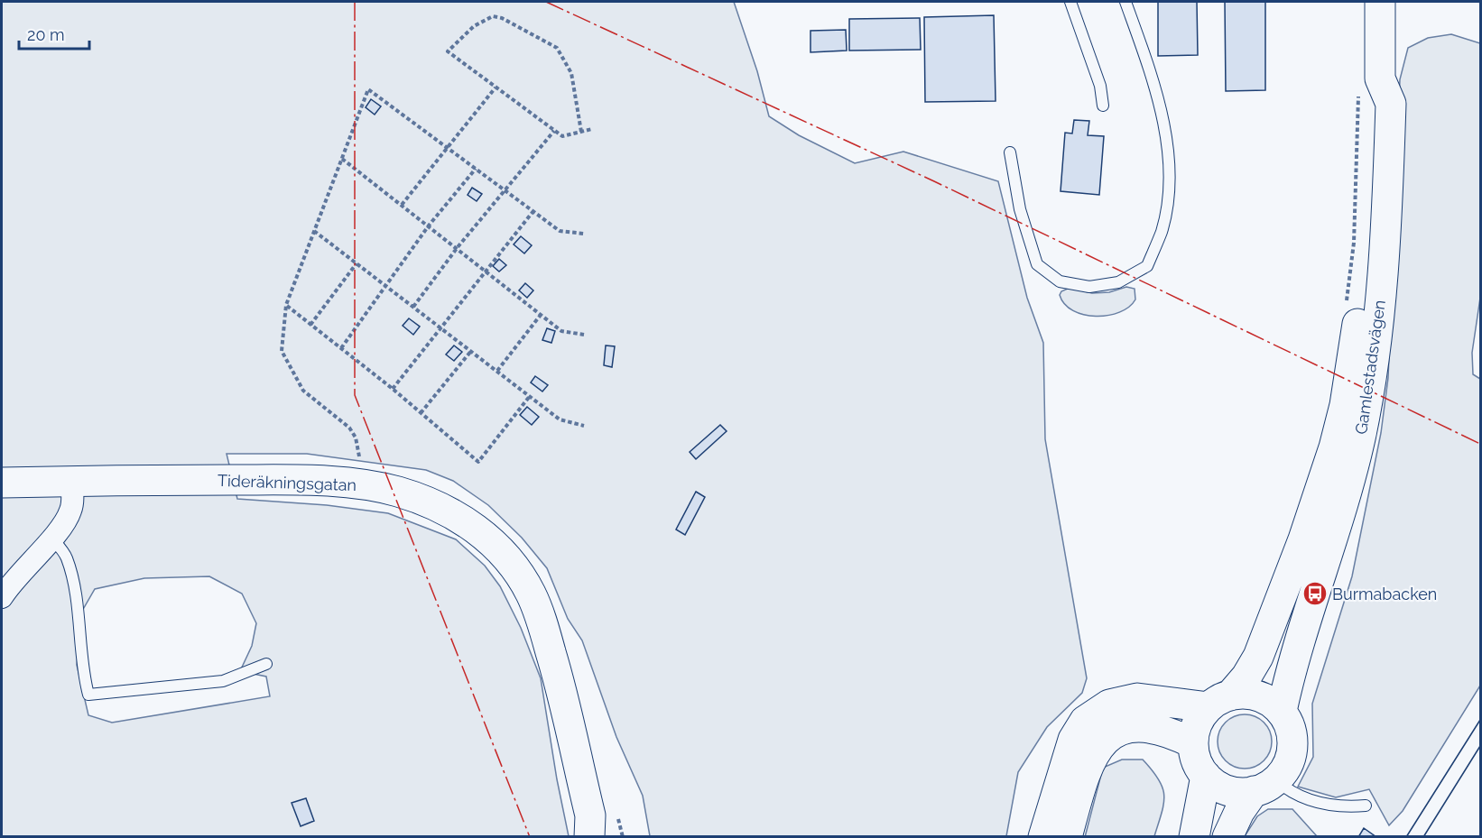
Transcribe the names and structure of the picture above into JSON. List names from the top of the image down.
{
  "streets": {
    "street": ["Gamlestadsvägen", "Tideräkningsgatan"]
  },
  "places": {
    "bus stop": ["Burmabacken"]
  },
  "scale_bar": "20 m"
}
